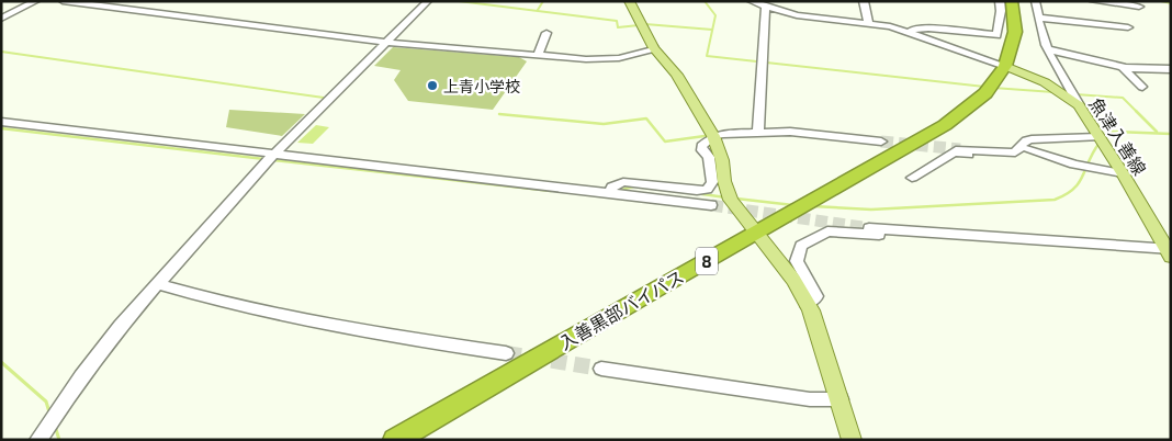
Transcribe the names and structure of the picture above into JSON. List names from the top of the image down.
{
  "streets": {
    "highway": ["8", "入善黒部バイパス"],
    "main road": ["魚津入善線"]
  },
  "crossings": [
    ["魚津入善線", "8"],
    ["魚津入善線", "入善黒部バイパス"],
    ["8", "入善黒部バイパス"]
  ],
  "places": ["上青小学校"]
}
